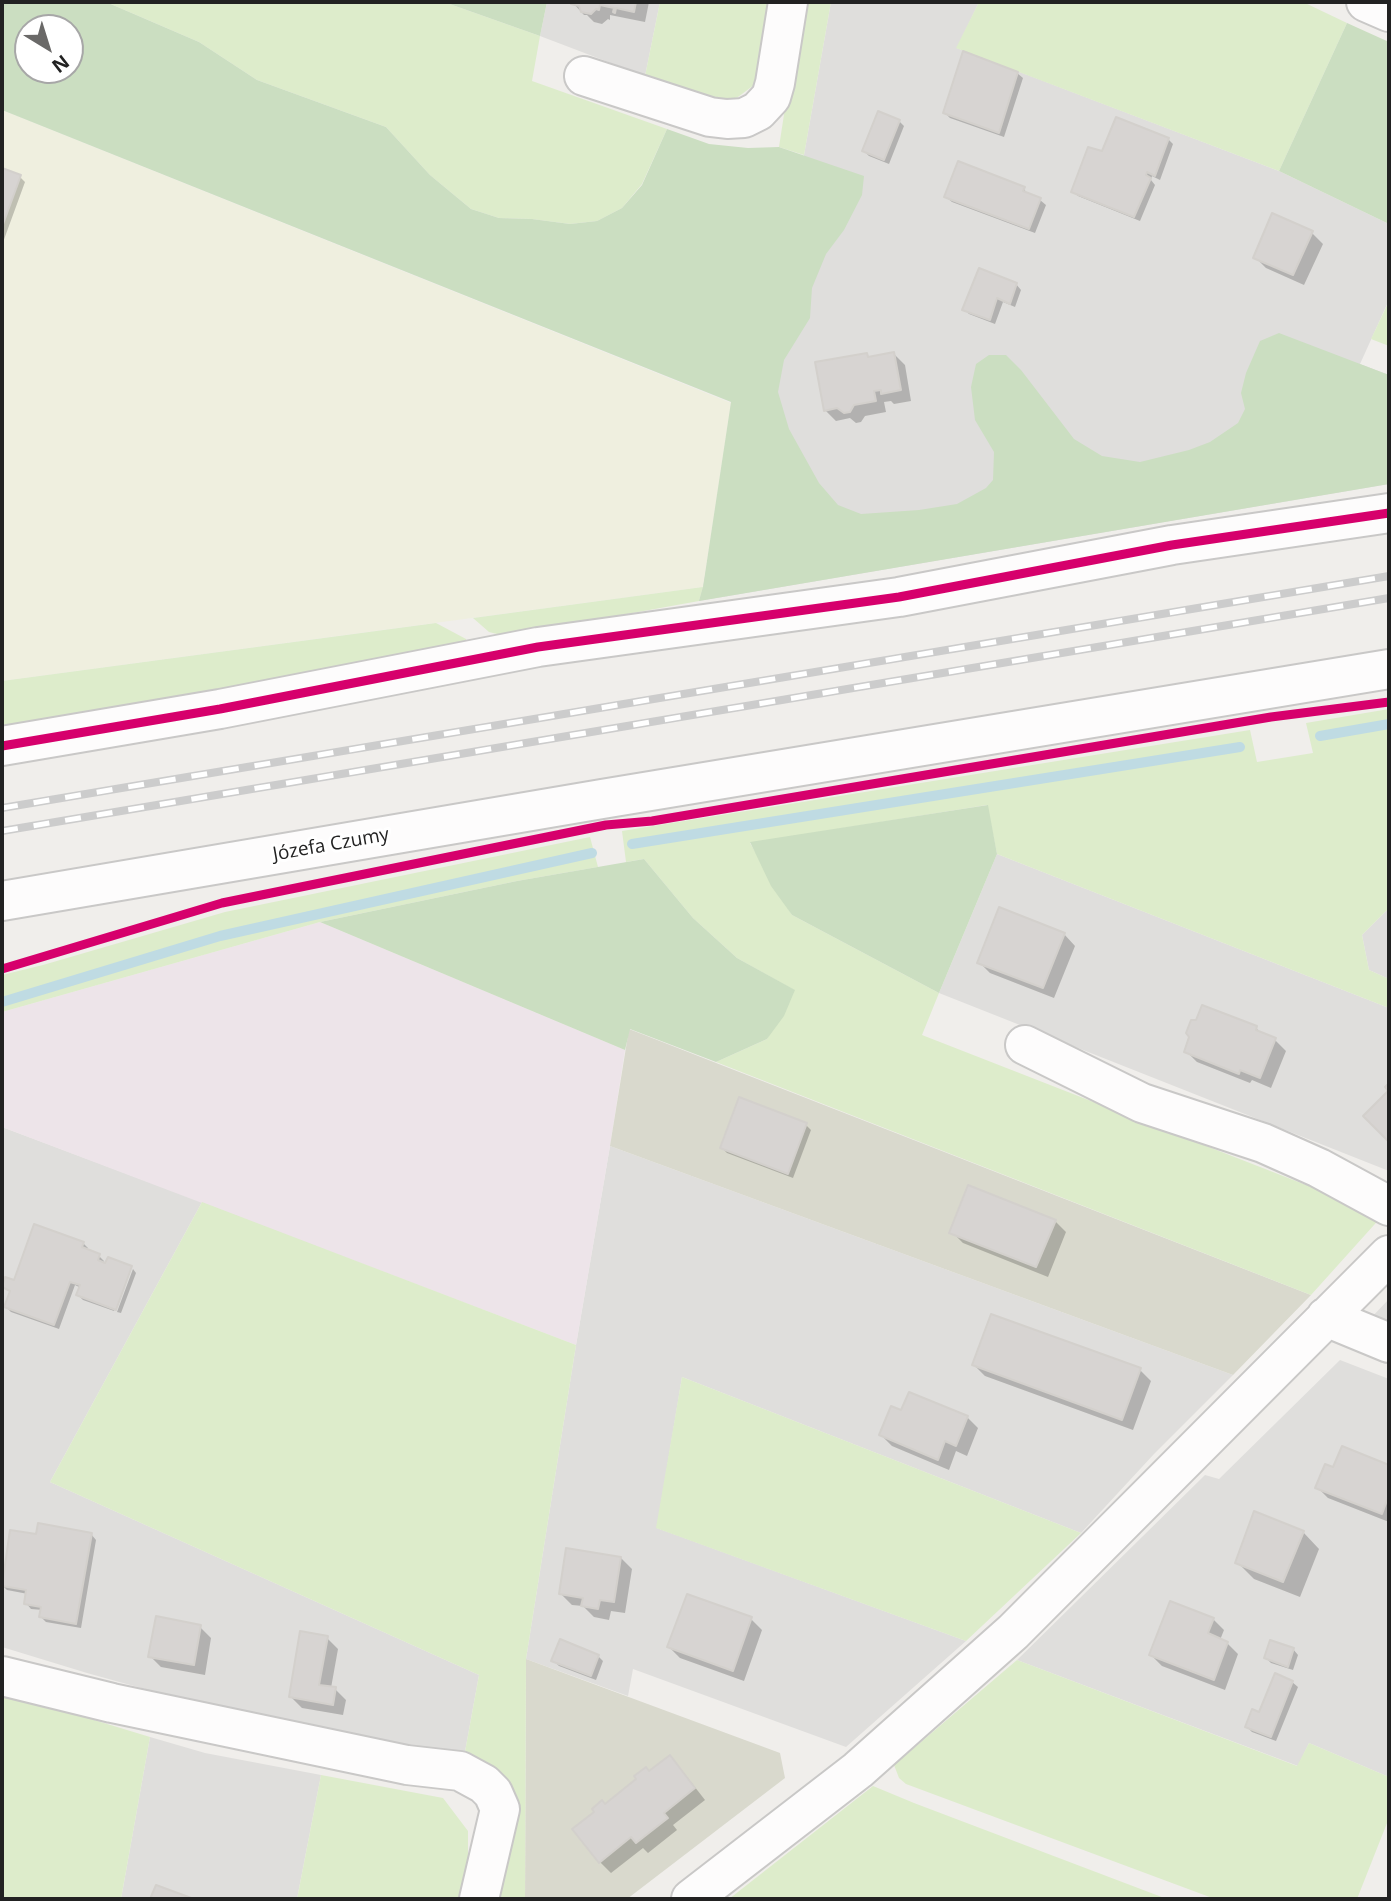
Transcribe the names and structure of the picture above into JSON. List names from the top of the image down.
{
  "streets": {
    "street": ["Józefa Czumy"]
  },
  "north": "bottom right"
}
